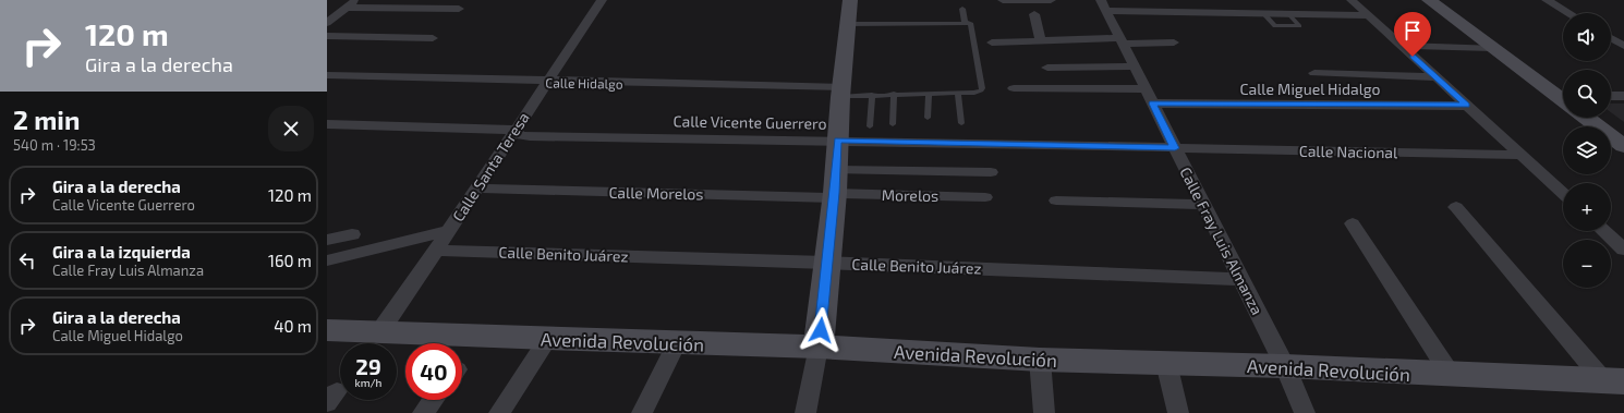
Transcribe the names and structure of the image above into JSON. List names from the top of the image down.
{
  "streets": {
    "street": [
      "Calle Hidalgo",
      "Calle Miguel Hidalgo",
      "Calle Vicente Guerrero",
      "Calle Nacional",
      "Calle Santa Teresa",
      "Calle Morelos",
      "Morelos",
      "Calle Fray Luis Almanza",
      "Calle Benito Juárez",
      "Avenida Revolución"
    ]
  },
  "crossings": [
    ["Calle Hidalgo", "Calle Santa Teresa"],
    ["Calle Miguel Hidalgo", "Calle Fray Luis Almanza"],
    ["Calle Vicente Guerrero", "Calle Nacional"],
    ["Calle Vicente Guerrero", "Calle Santa Teresa"],
    ["Calle Vicente Guerrero", "Calle Fray Luis Almanza"],
    ["Calle Nacional", "Calle Fray Luis Almanza"],
    ["Calle Santa Teresa", "Calle Morelos"],
    ["Calle Santa Teresa", "Calle Benito Juárez"],
    ["Calle Santa Teresa", "Avenida Revolución"],
    ["Calle Morelos", "Morelos"],
    ["Calle Fray Luis Almanza", "Calle Benito Juárez"],
    ["Calle Fray Luis Almanza", "Avenida Revolución"]
  ],
  "page": {
    "turn": ["120 m", "Gira a la derecha"],
    "map_buttons": ["+", "−"],
    "heading": ["2 min", "540 m · 19:53"],
    "list": [
      {
        "name": "Gira a la derecha",
        "note": "Calle Vicente Guerrero",
        "value": "120 m"
      },
      {
        "name": "Gira a la izquierda",
        "note": "Calle Fray Luis Almanza",
        "value": "160 m"
      },
      {
        "name": "Gira a la derecha",
        "note": "Calle Miguel Hidalgo",
        "value": "40 m"
      }
    ],
    "speed": "29 km/h",
    "limit": "40"
  }
}
